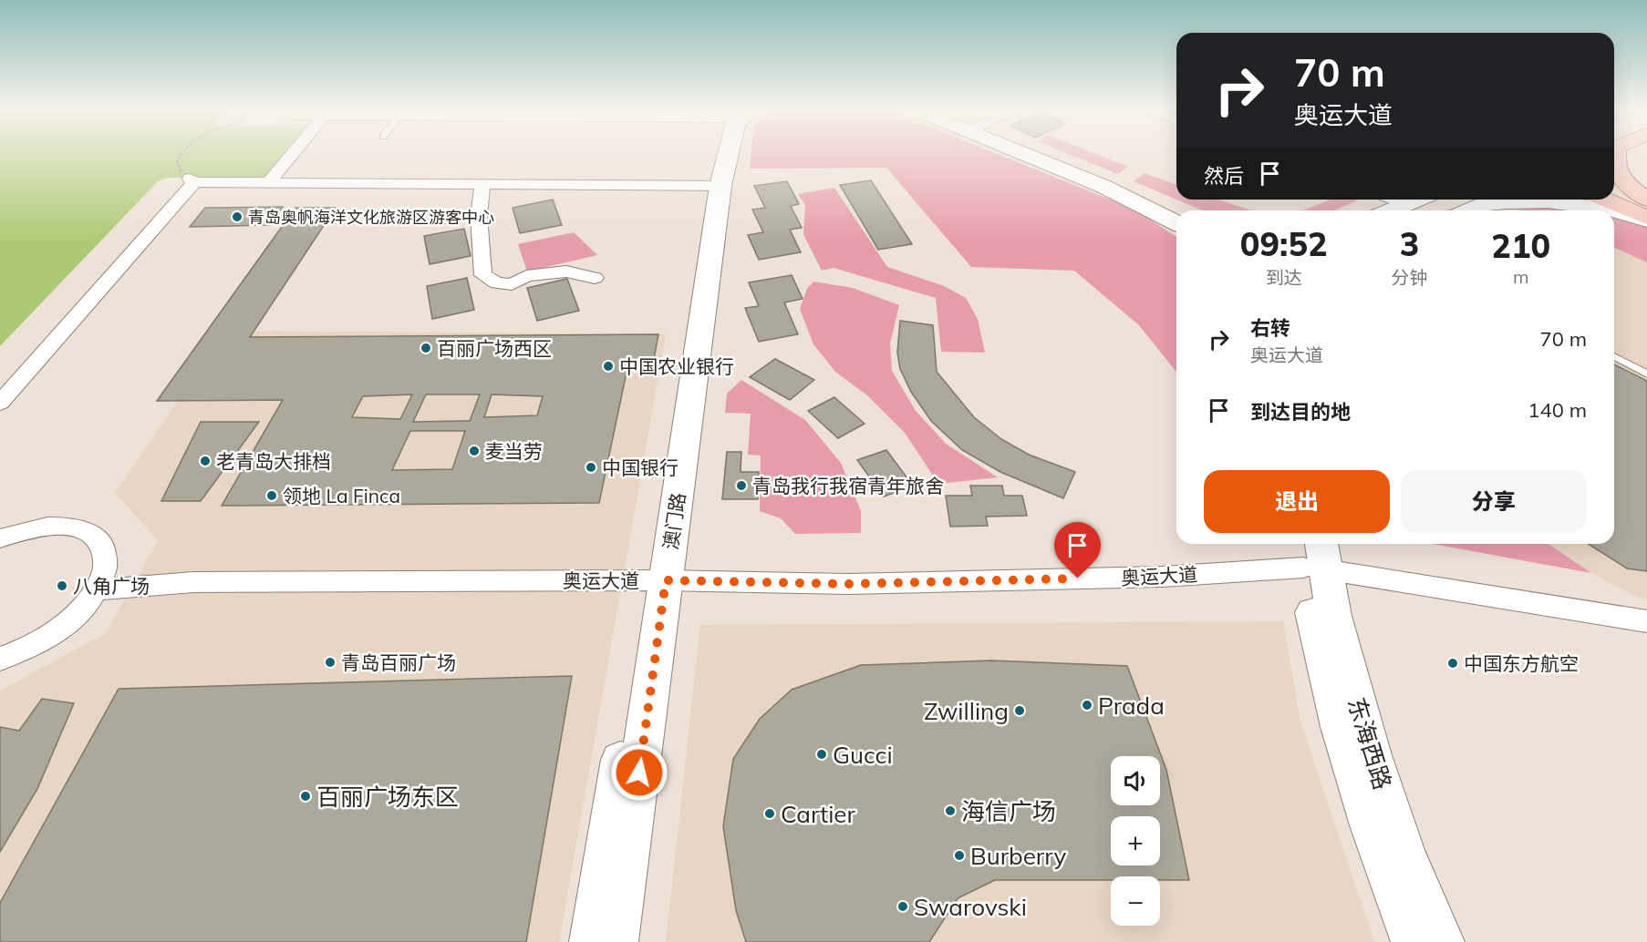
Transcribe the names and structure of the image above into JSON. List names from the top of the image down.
{
  "streets": {
    "main road": ["澳门路", "东海西路"],
    "street": ["奥运大道"]
  },
  "crossings": [
    ["澳门路", "奥运大道"],
    ["奥运大道", "东海西路"]
  ],
  "places": [
    "青岛奥帆海洋文化旅游区游客中心",
    "百丽广场西区",
    "中国农业银行",
    "麦当劳",
    "老青岛大排档",
    "中国银行",
    "青岛我行我宿青年旅舍",
    "领地 La Finca",
    "八角广场",
    "青岛百丽广场",
    "中国东方航空",
    "Prada",
    "Zwilling",
    "Gucci",
    "百丽广场东区",
    "海信广场",
    "Cartier",
    "Burberry",
    "Swarovski"
  ],
  "page": {
    "turn": ["70 m", "奥运大道"],
    "then": "然后",
    "eta": [
      "09:52",
      "到达",
      "3",
      "分钟",
      "210",
      "m"
    ],
    "list": [
      {
        "name": "右转",
        "note": "奥运大道",
        "value": "70 m"
      },
      {
        "name": "到达目的地",
        "value": "140 m"
      }
    ],
    "buttons": ["退出", "分享"],
    "map_buttons": ["+", "−"]
  }
}
